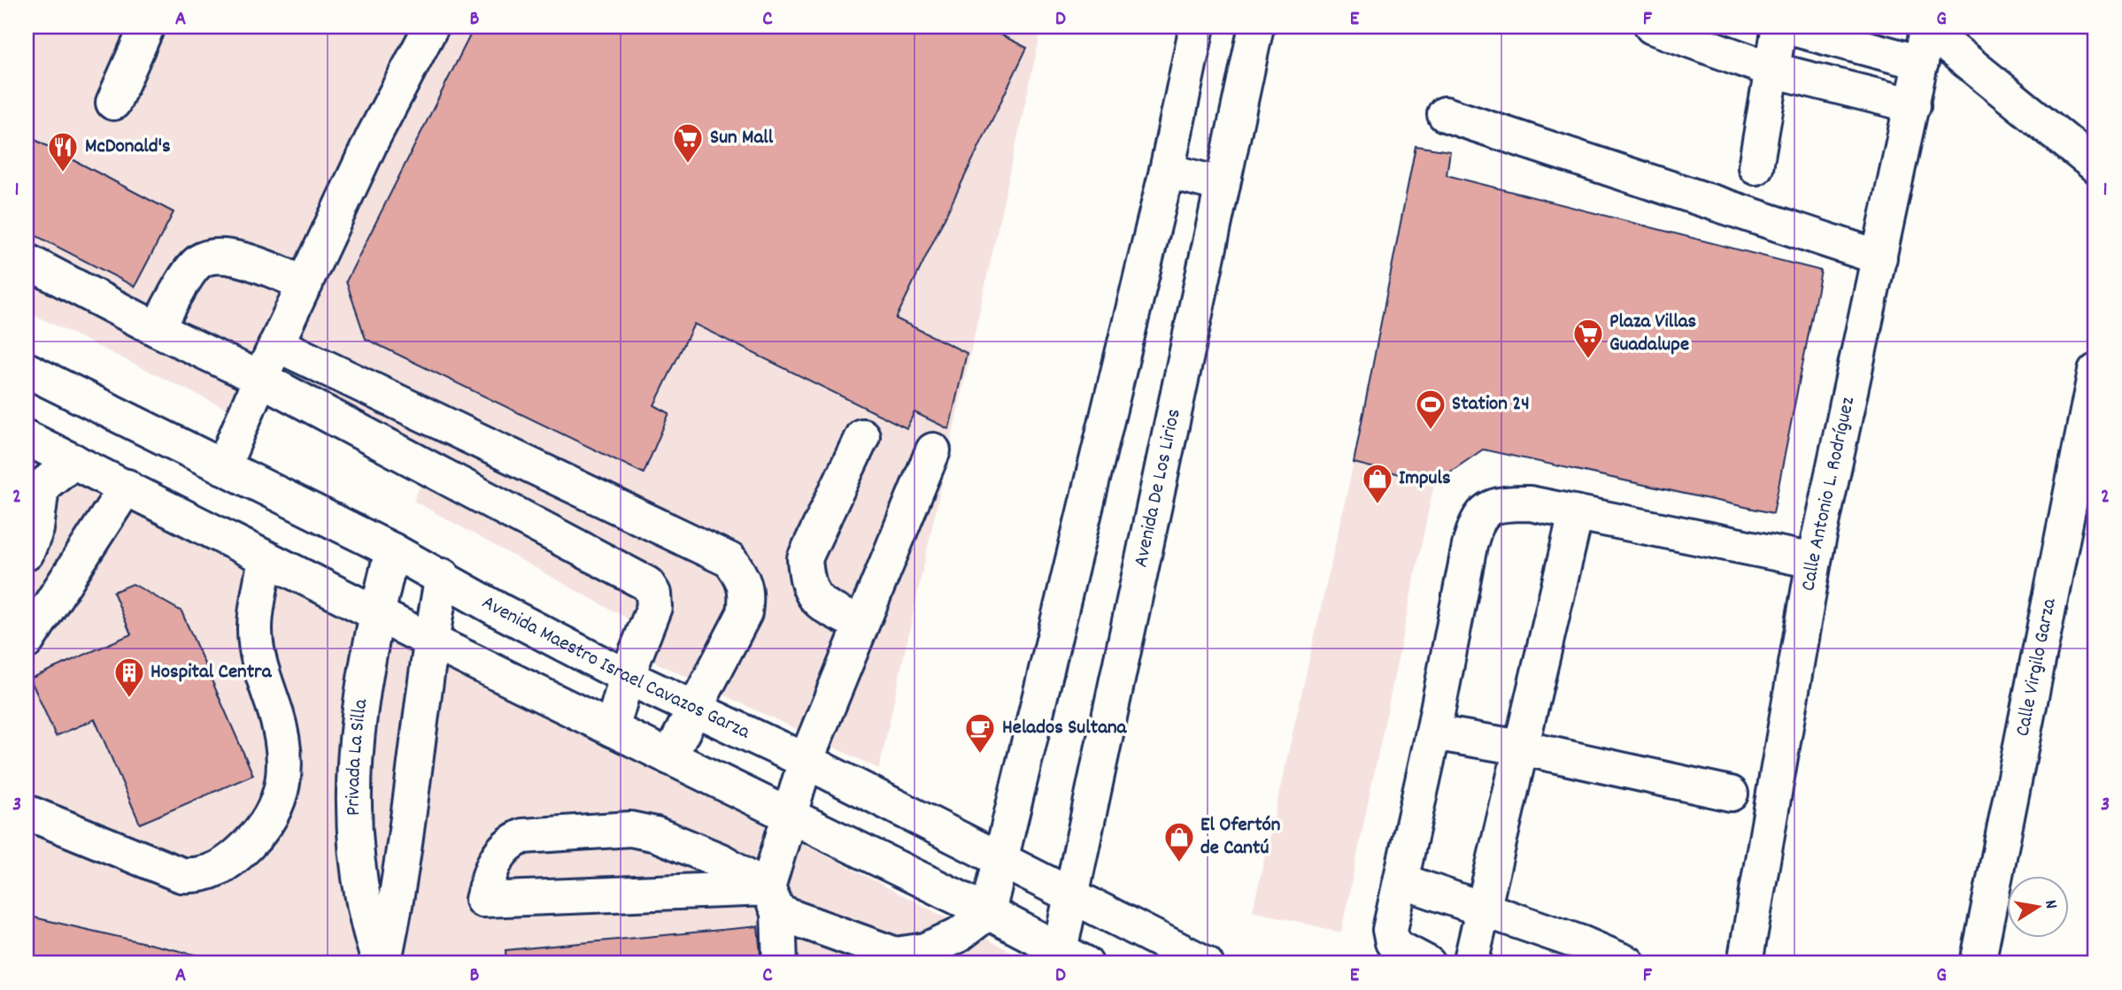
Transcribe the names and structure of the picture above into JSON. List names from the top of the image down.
{
  "streets": {
    "street": [
      "Avenida De Los Lirios",
      "Calle Antonio L. Rodríguez",
      "Avenida Maestro Israel Cavazos Garza",
      "Calle Virgilo Garza",
      "Privada La Silla"
    ]
  },
  "crossings": [
    ["Avenida De Los Lirios", "Avenida Maestro Israel Cavazos Garza"],
    ["Avenida Maestro Israel Cavazos Garza", "Privada La Silla"]
  ],
  "places": {
    "supermarket": ["Sun Mall", "Plaza Villas Guadalupe"],
    "restaurant": ["McDonald's"],
    "sports": ["Station 24"],
    "shop": ["Impuls", "El Ofertón de Cantú"],
    "building": ["Hospital Centra"],
    "cafe": ["Helados Sultana"]
  },
  "north": "right",
  "grid": {
    "columns": [
      "A",
      "B",
      "C",
      "D",
      "E",
      "F",
      "G"
    ],
    "rows": ["1", "2", "3"]
  }
}
